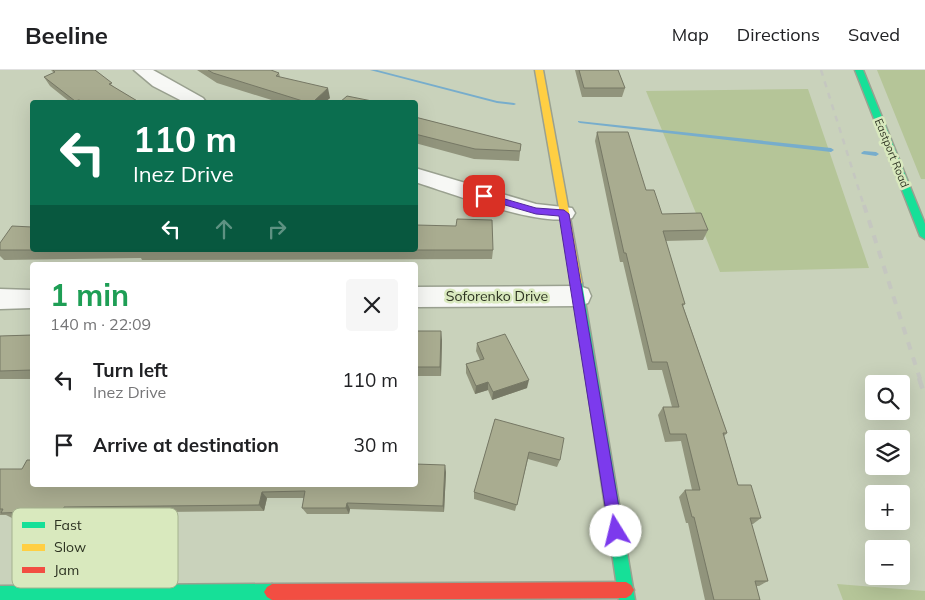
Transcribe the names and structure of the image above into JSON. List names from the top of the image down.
{
  "streets": {
    "street": ["Eastport Road", "Soforenko Drive"]
  },
  "legend": ["Fast", "Slow", "Jam"],
  "page": {
    "header": "Beeline",
    "nav": ["Map", "Directions", "Saved"],
    "turn": ["110 m", "Inez Drive"],
    "heading": ["1 min", "140 m · 22:09"],
    "list": [
      {
        "name": "Turn left",
        "note": "Inez Drive",
        "value": "110 m"
      },
      {
        "name": "Arrive at destination",
        "value": "30 m"
      }
    ],
    "map_buttons": ["+", "−"]
  }
}
